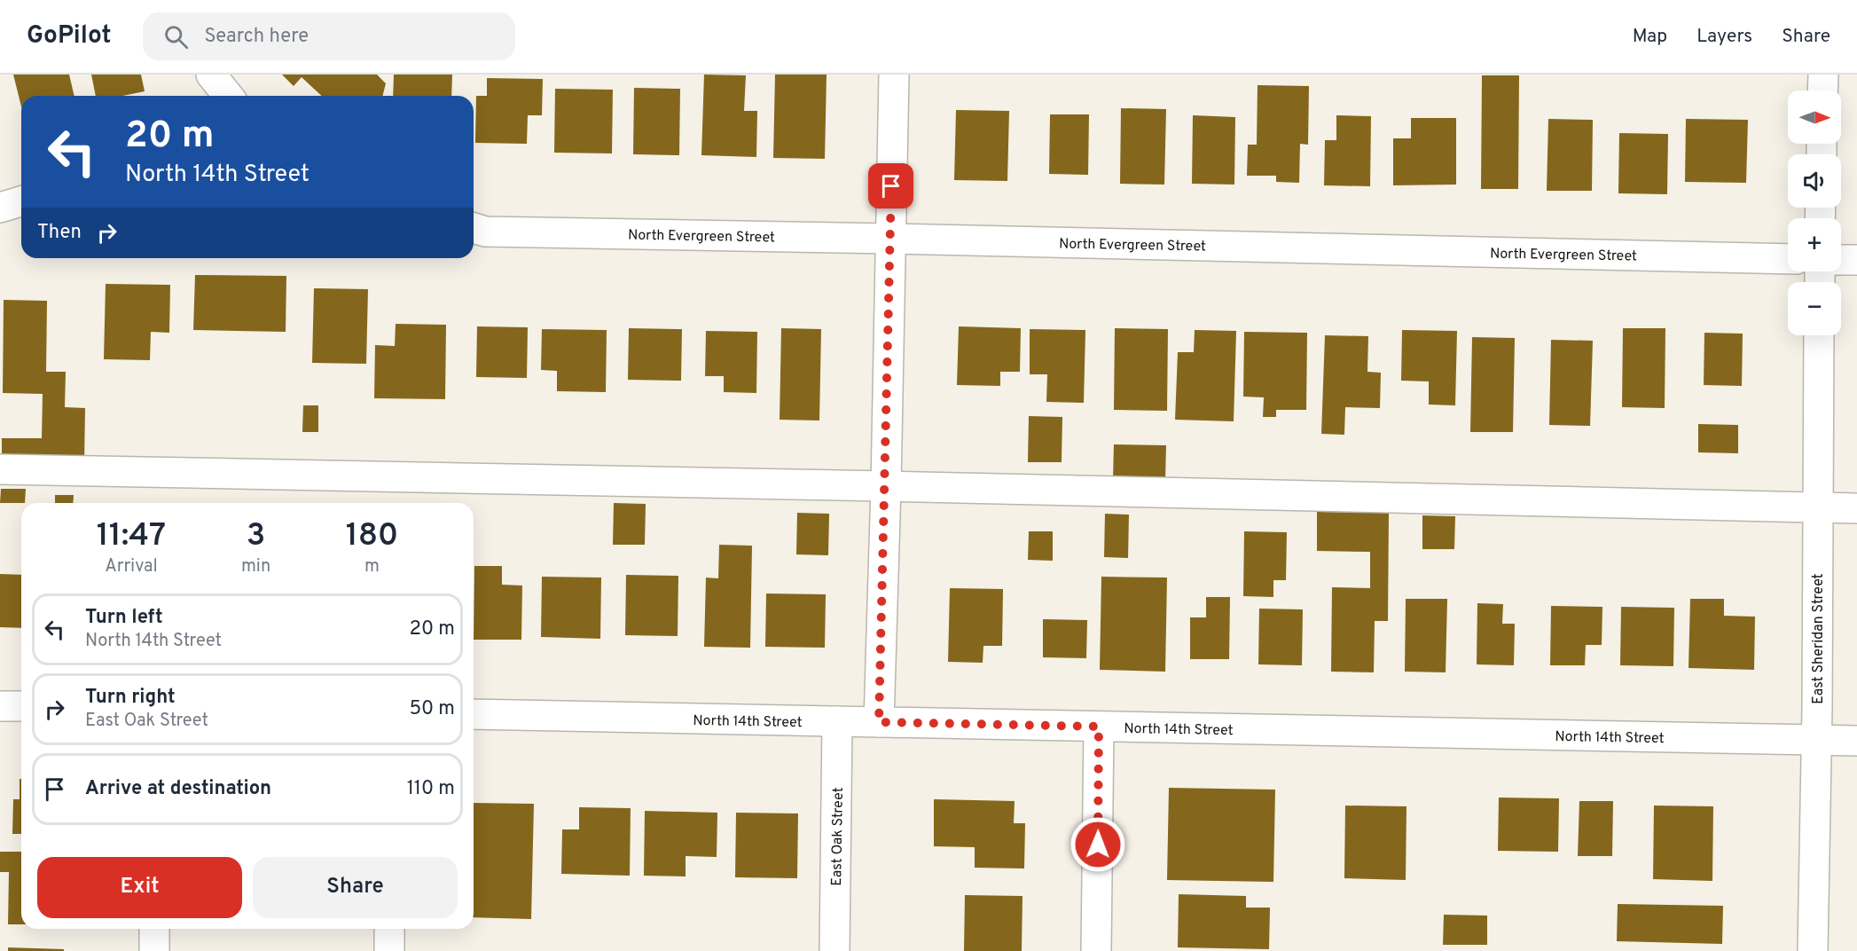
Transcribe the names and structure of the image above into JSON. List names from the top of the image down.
{
  "streets": {
    "street": [
      "North Evergreen Street",
      "East Sheridan Street",
      "North 14th Street",
      "East Oak Street"
    ]
  },
  "crossings": [
    ["East Sheridan Street", "North 14th Street"],
    ["North 14th Street", "East Oak Street"]
  ],
  "north": "right",
  "page": {
    "header": "GoPilot",
    "search": "Search here",
    "nav": ["Map", "Layers", "Share"],
    "map_buttons": ["+", "−"],
    "turn": ["20 m", "North 14th Street"],
    "then": "Then",
    "eta": [
      "11:47",
      "Arrival",
      "3",
      "min",
      "180",
      "m"
    ],
    "list": [
      {
        "name": "Turn left",
        "note": "North 14th Street",
        "value": "20 m"
      },
      {
        "name": "Turn right",
        "note": "East Oak Street",
        "value": "50 m"
      },
      {
        "name": "Arrive at destination",
        "value": "110 m"
      }
    ],
    "buttons": ["Exit", "Share"]
  }
}
